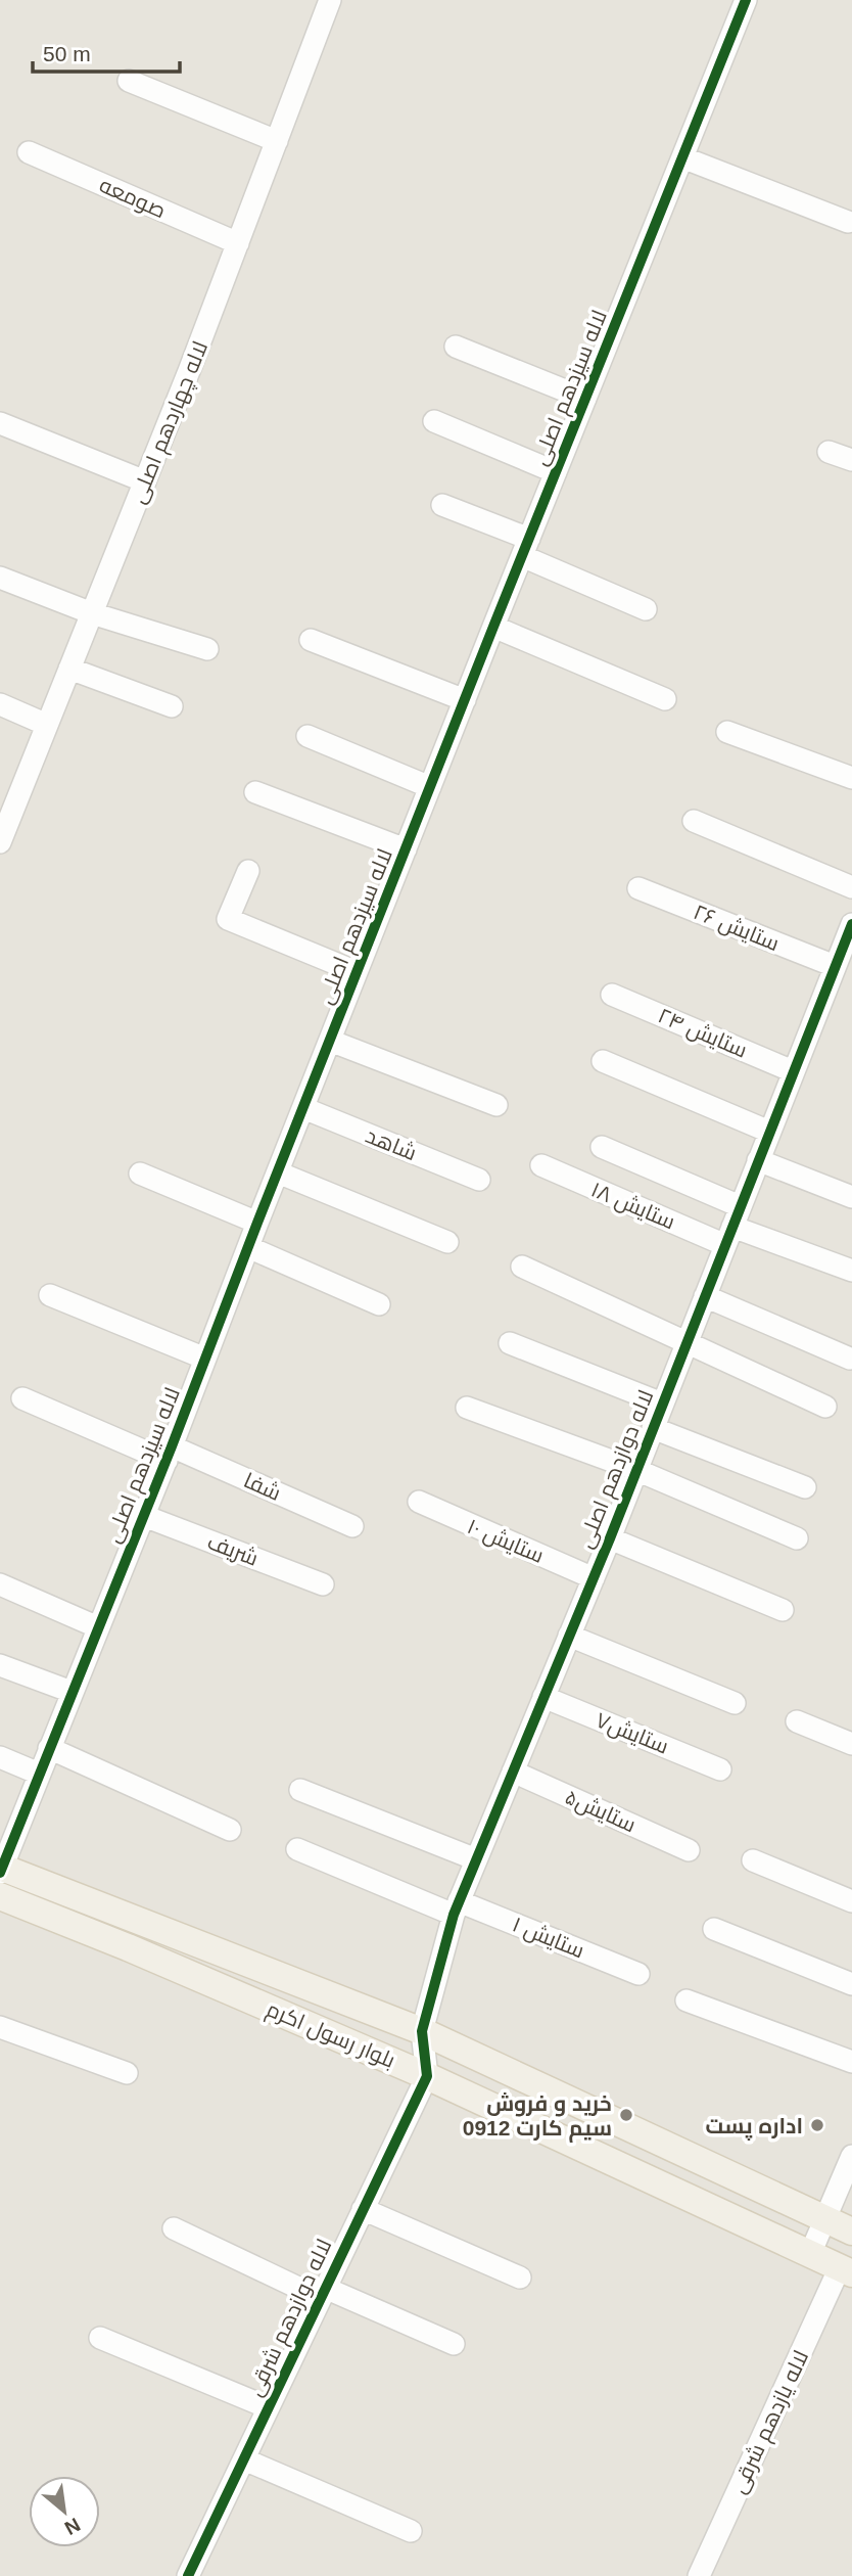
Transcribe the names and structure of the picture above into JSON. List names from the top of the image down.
{
  "streets": {
    "main road": ["بلوار رسول اکرم"],
    "street": [
      "صومعه",
      "لاله سیزدهم اصلی",
      "لاله چهاردهم اصلی",
      "ستایش ۲۶",
      "ستایش ۲۴",
      "شاهد",
      "ستایش ۱۸",
      "لاله دوازدهم اصلی",
      "شفا",
      "ستایش ۱۰",
      "شریف",
      "ستایش۷",
      "ستایش۵",
      "ستایش ۱",
      "لاله دوازدهم شرقی",
      "لاله یازدهم شرقی"
    ]
  },
  "crossings": [
    ["صومعه", "لاله چهاردهم اصلی"],
    ["لاله سیزدهم اصلی", "شاهد"],
    ["لاله سیزدهم اصلی", "شفا"],
    ["لاله سیزدهم اصلی", "شریف"],
    ["لاله سیزدهم اصلی", "بلوار رسول اکرم"],
    ["ستایش ۲۶", "لاله دوازدهم اصلی"],
    ["ستایش ۲۴", "لاله دوازدهم اصلی"],
    ["ستایش ۱۸", "لاله دوازدهم اصلی"],
    ["لاله دوازدهم اصلی", "ستایش ۱۰"],
    ["لاله دوازدهم اصلی", "ستایش۷"],
    ["لاله دوازدهم اصلی", "ستایش۵"],
    ["لاله دوازدهم اصلی", "ستایش ۱"],
    ["لاله دوازدهم اصلی", "بلوار رسول اکرم"],
    ["بلوار رسول اکرم", "لاله دوازدهم شرقی"],
    ["بلوار رسول اکرم", "لاله یازدهم شرقی"]
  ],
  "places": ["خرید و فروش سیم کارت 0912", "اداره پست"],
  "scale_bar": "50 m",
  "north": "bottom right"
}
